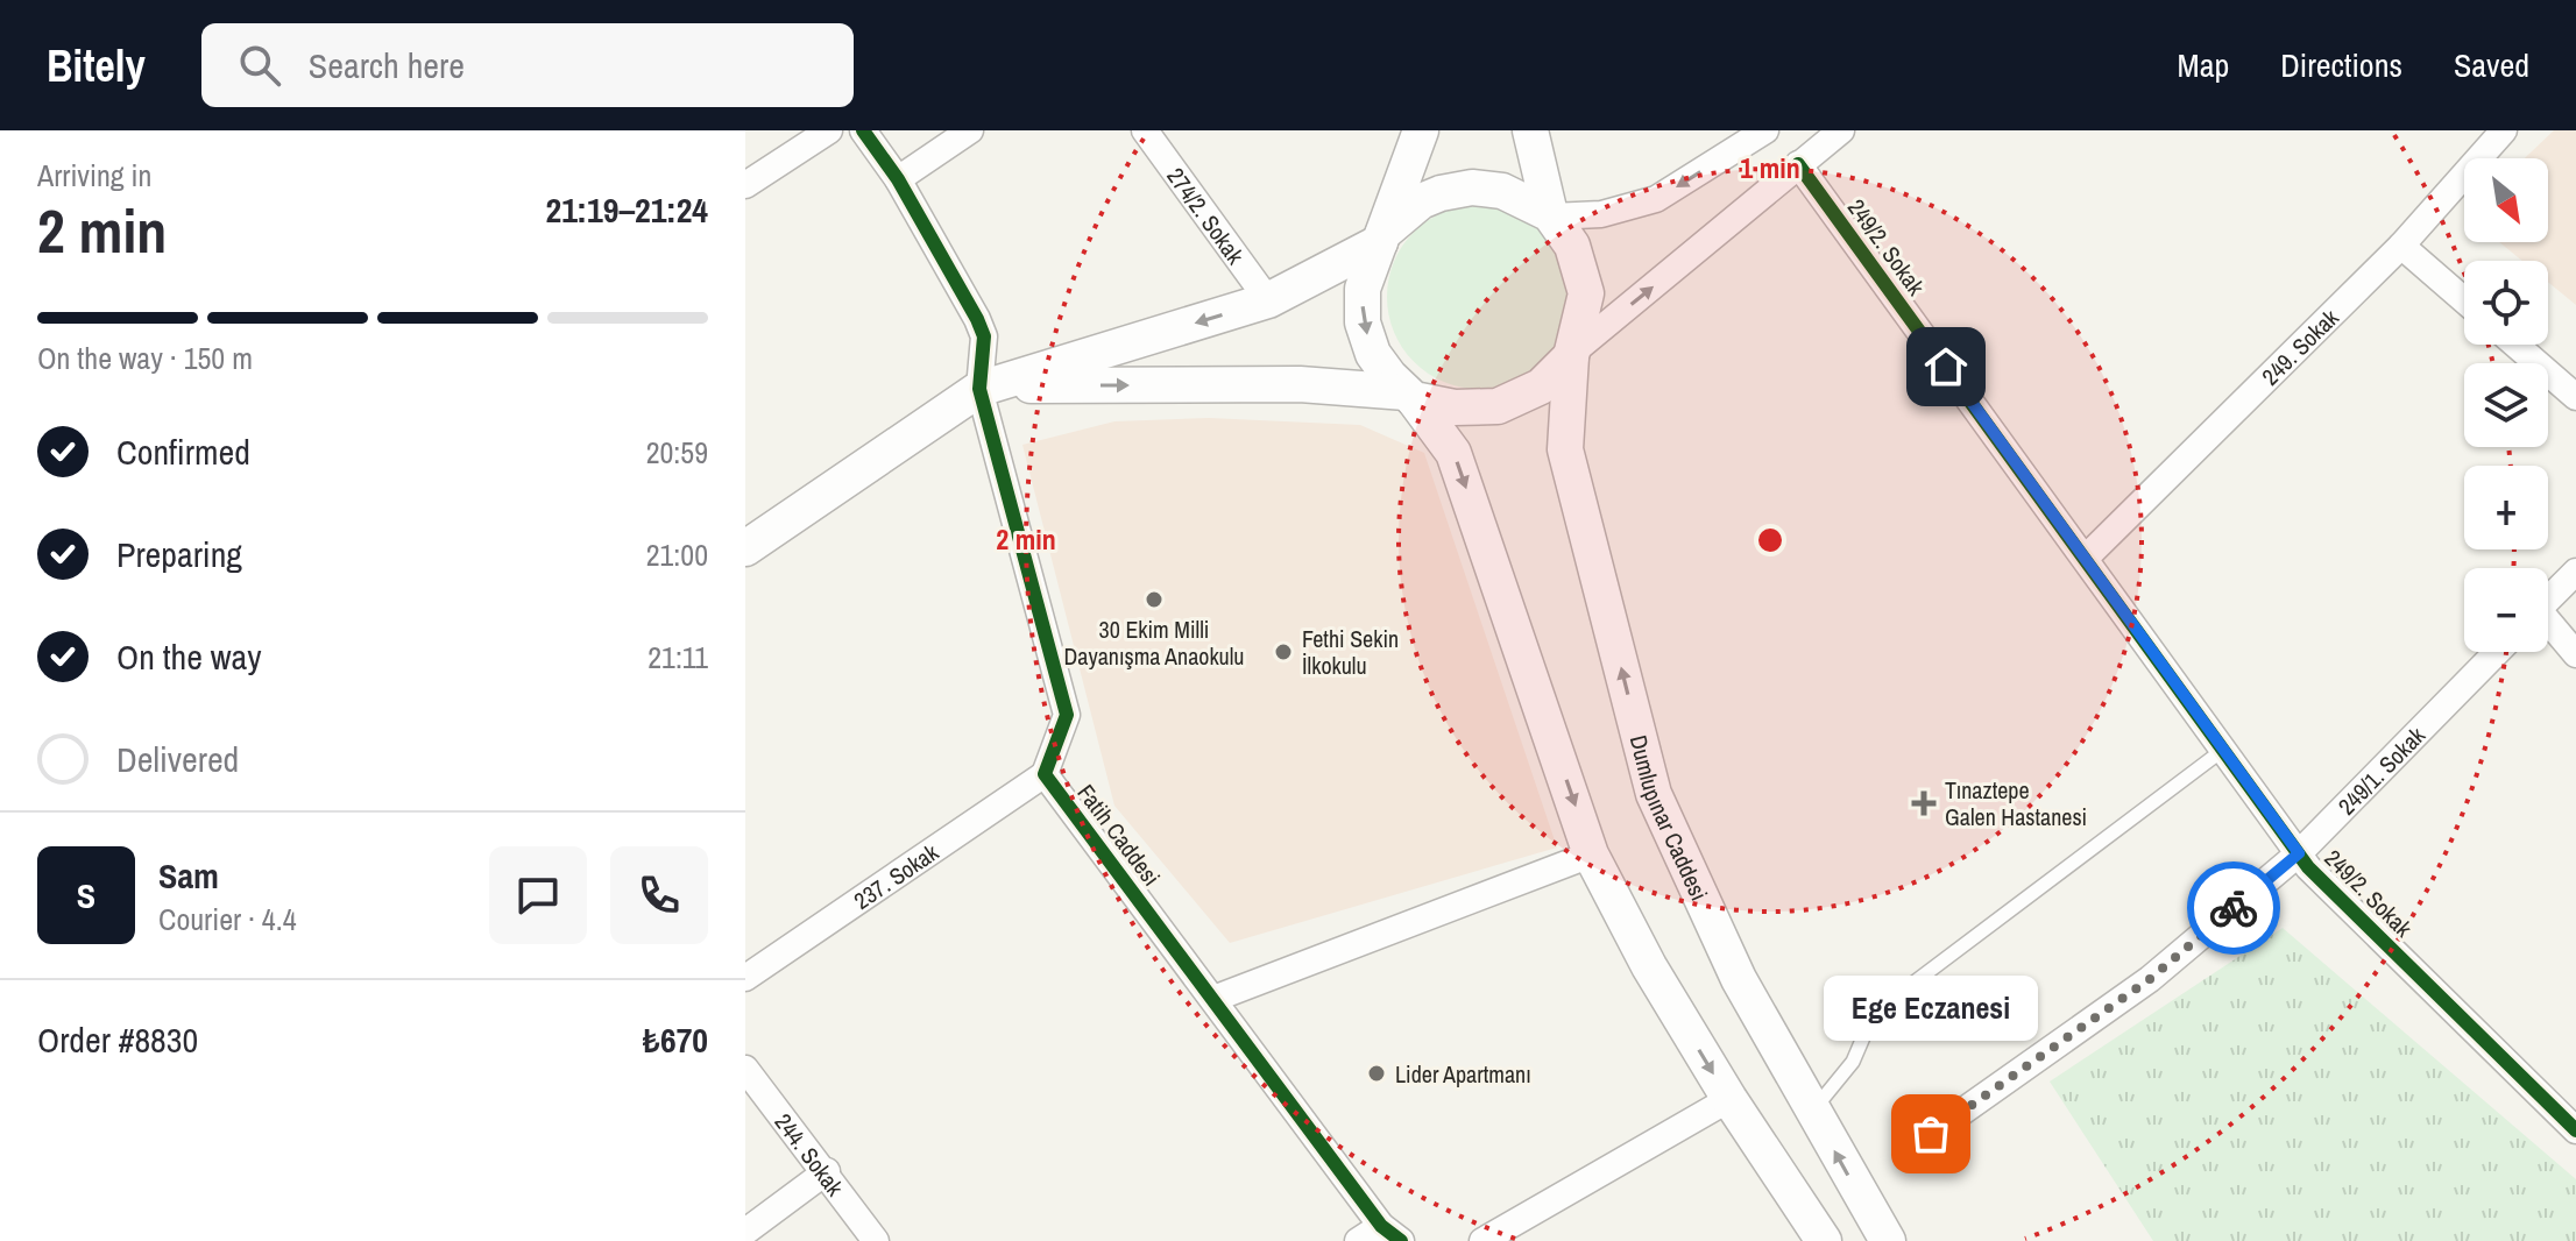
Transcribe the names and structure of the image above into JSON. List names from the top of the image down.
{
  "streets": {
    "main road": ["Dumlupınar Caddesi"],
    "street": [
      "274/2. Sokak",
      "249/2. Sokak",
      "249. Sokak",
      "249/1. Sokak",
      "Fatih Caddesi",
      "237. Sokak",
      "244. Sokak"
    ]
  },
  "crossings": [
    ["249/2. Sokak", "249. Sokak"],
    ["249/2. Sokak", "249/1. Sokak"],
    ["Fatih Caddesi", "237. Sokak"]
  ],
  "places": {
    "other": [
      "30 Ekim Milli Dayanışma Anaokulu",
      "Fethi Sekin İlkokulu",
      "Lider Apartmanı",
      "Ege Eczanesi"
    ],
    "health": ["Tınaztepe Galen Hastanesi"]
  },
  "north": "bottom right",
  "page": {
    "header": "Bitely",
    "search": "Search here",
    "nav": ["Map", "Directions", "Saved"],
    "heading": ["2 min", "Arriving in", "21:19–21:24"],
    "panel": [
      "Sam",
      "Courier · 4.4",
      "Order #8830",
      "₺670"
    ],
    "map_buttons": ["+", "−"],
    "bar": "On the way · 150 m",
    "list": [
      ["Confirmed", "20:59"],
      ["Preparing", "21:00"],
      ["On the way", "21:11"],
      "Delivered"
    ],
    "round": "S",
    "bubble": "Ege Eczanesi"
  },
  "rings": ["1 min", "2 min"]
}
